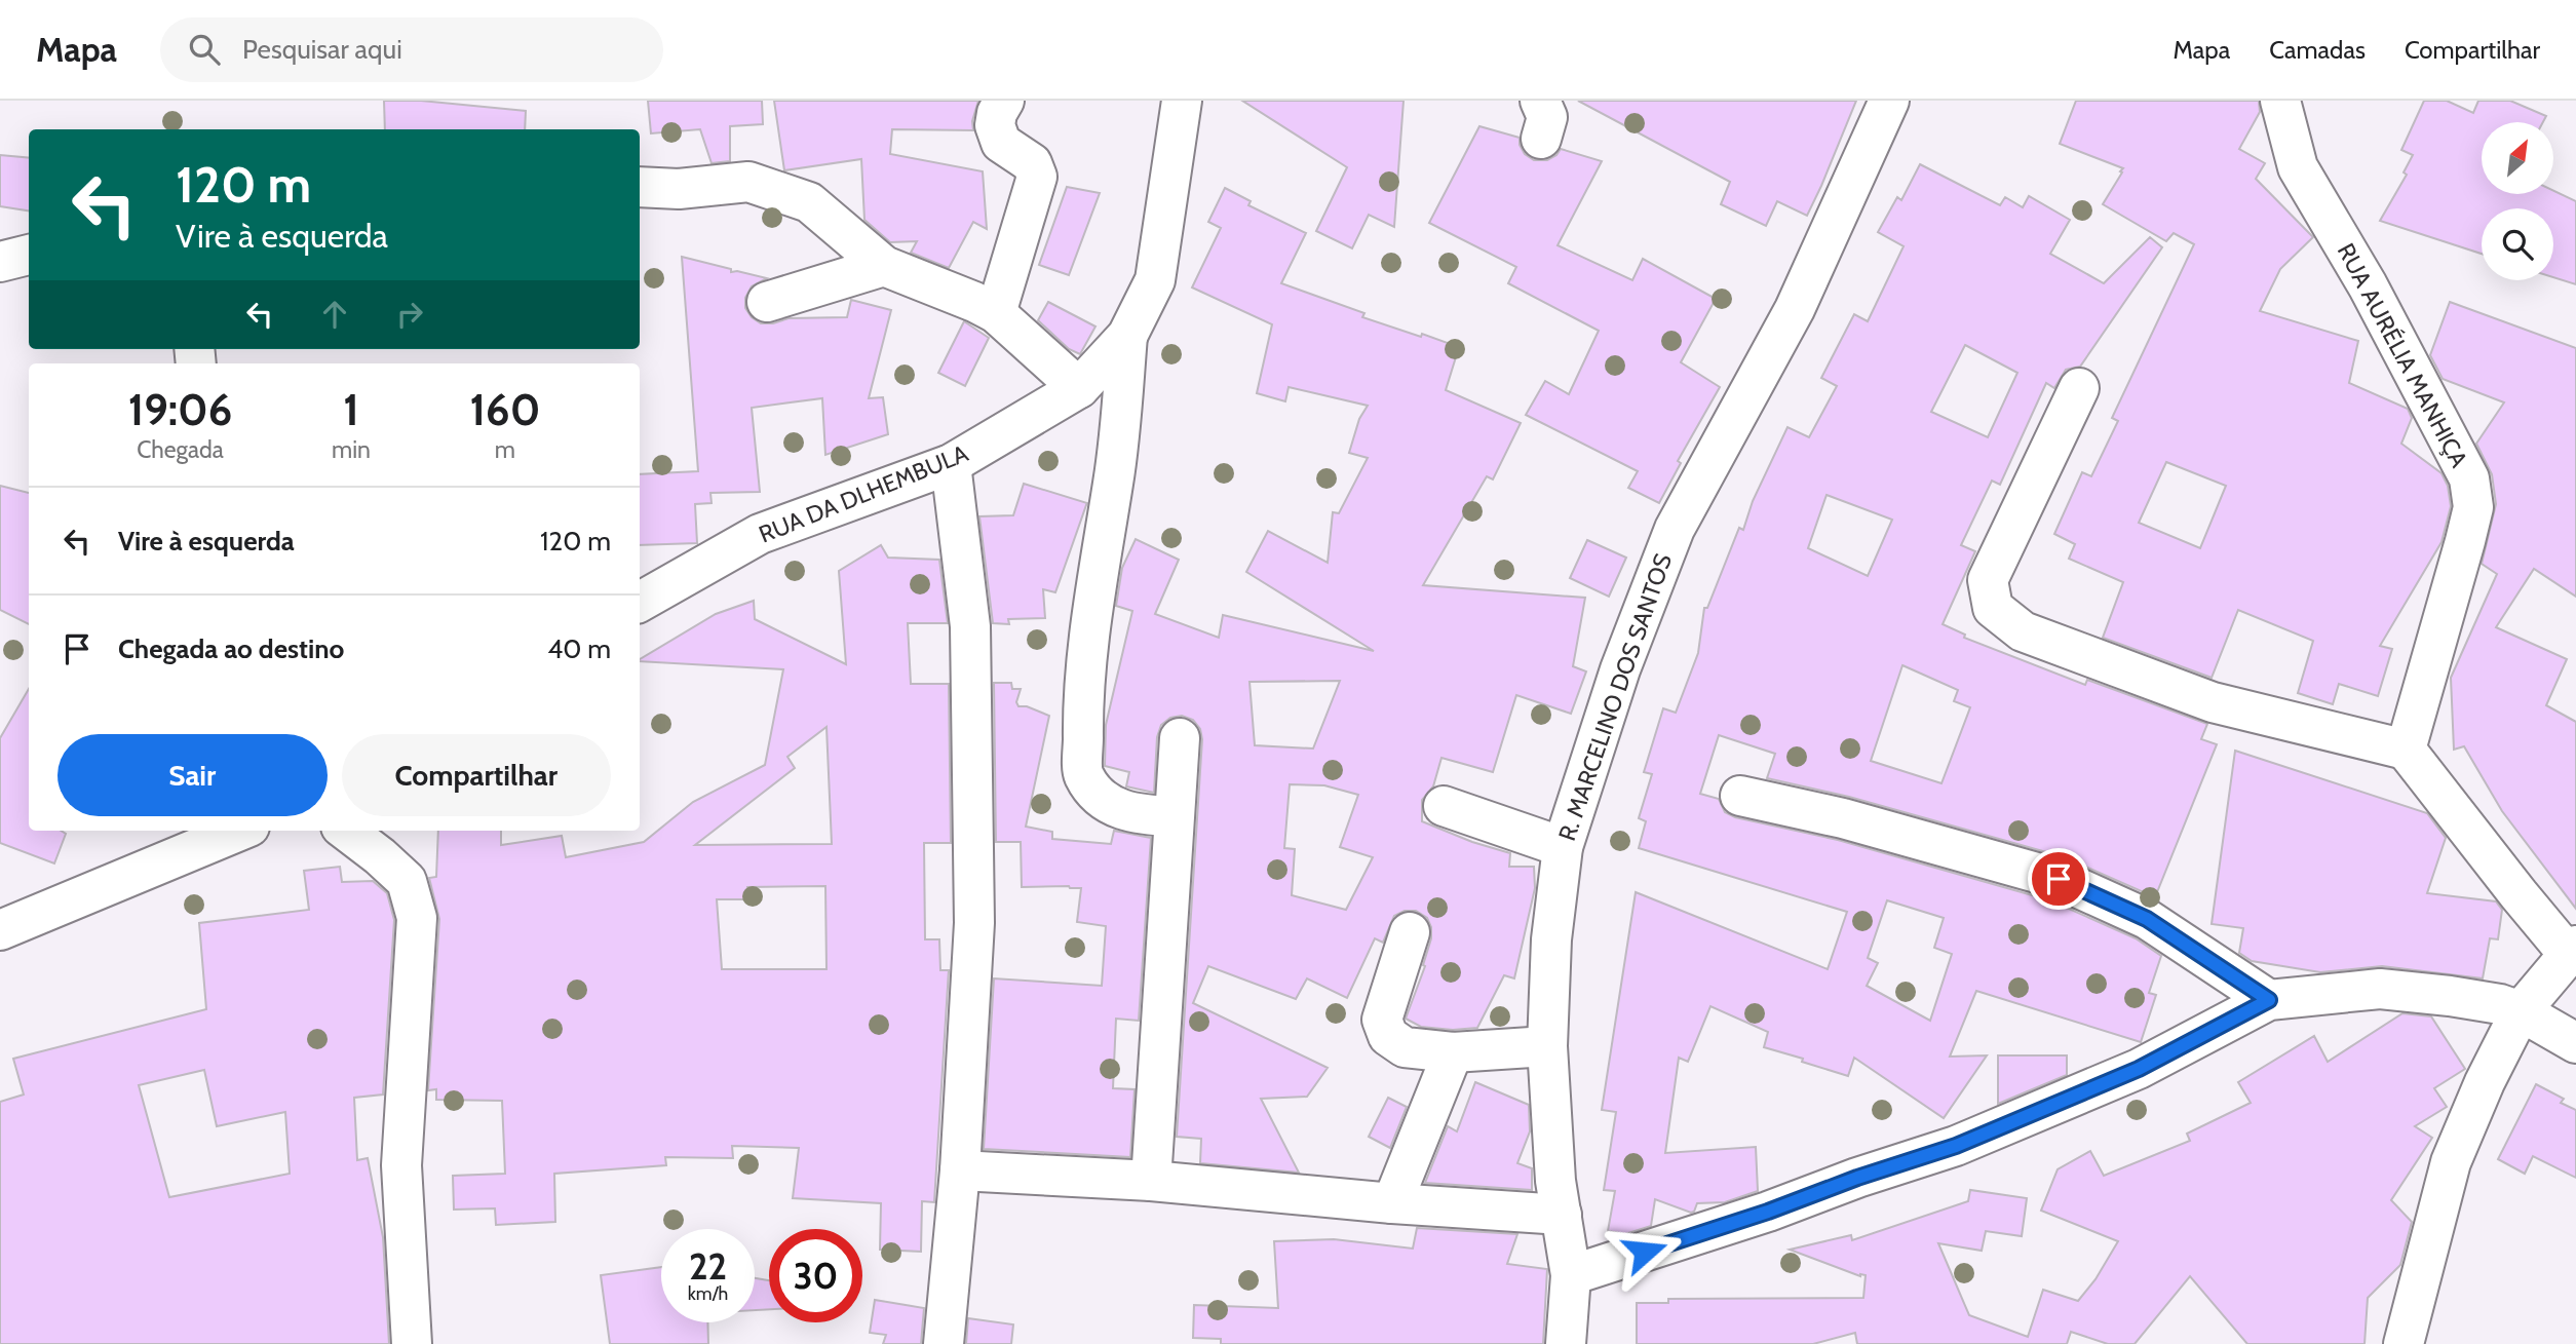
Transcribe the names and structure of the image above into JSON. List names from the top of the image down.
{
  "streets": {
    "street": ["RUA AURÉLIA MANHIÇA", "RUA DA DLHEMBULA", "R. MARCELINO DOS SANTOS"]
  },
  "north": "top right",
  "page": {
    "header": "Mapa",
    "search": "Pesquisar aqui",
    "nav": ["Mapa", "Camadas", "Compartilhar"],
    "turn": ["120 m", "Vire à esquerda"],
    "eta": [
      "19:06",
      "Chegada",
      "1",
      "min",
      "160",
      "m"
    ],
    "list": [
      {
        "name": "Vire à esquerda",
        "value": "120 m"
      },
      {
        "name": "Chegada ao destino",
        "value": "40 m"
      }
    ],
    "buttons": ["Sair", "Compartilhar"],
    "speed": "22 km/h",
    "limit": "30"
  }
}
